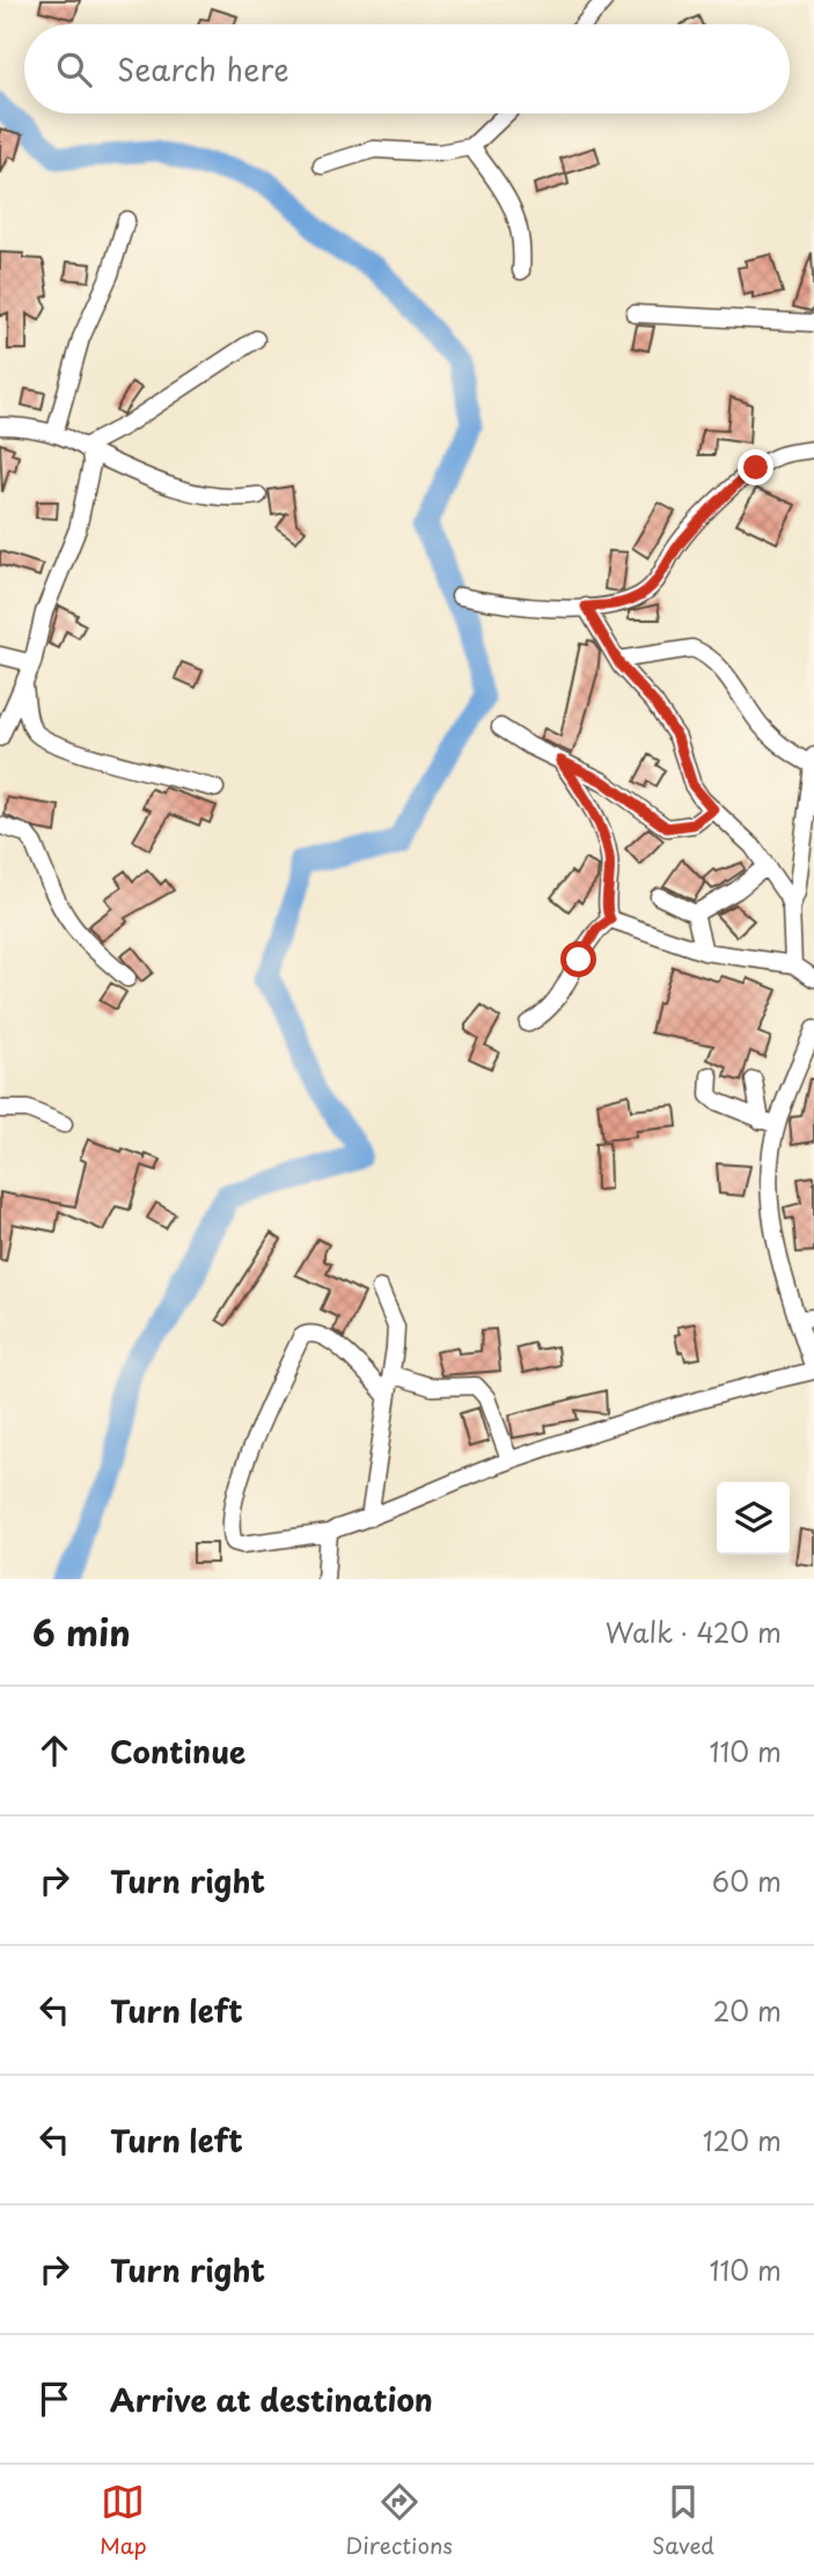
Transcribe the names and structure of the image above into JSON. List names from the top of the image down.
{
  "page": {
    "search": "Search here",
    "heading": ["6 min", "Walk · 420 m"],
    "list": [
      ["Continue", "110 m"],
      ["Turn right", "60 m"],
      ["Turn left", "20 m"],
      ["Turn left", "120 m"],
      ["Turn right", "110 m"],
      "Arrive at destination"
    ],
    "nav": ["Map", "Directions", "Saved"]
  }
}
